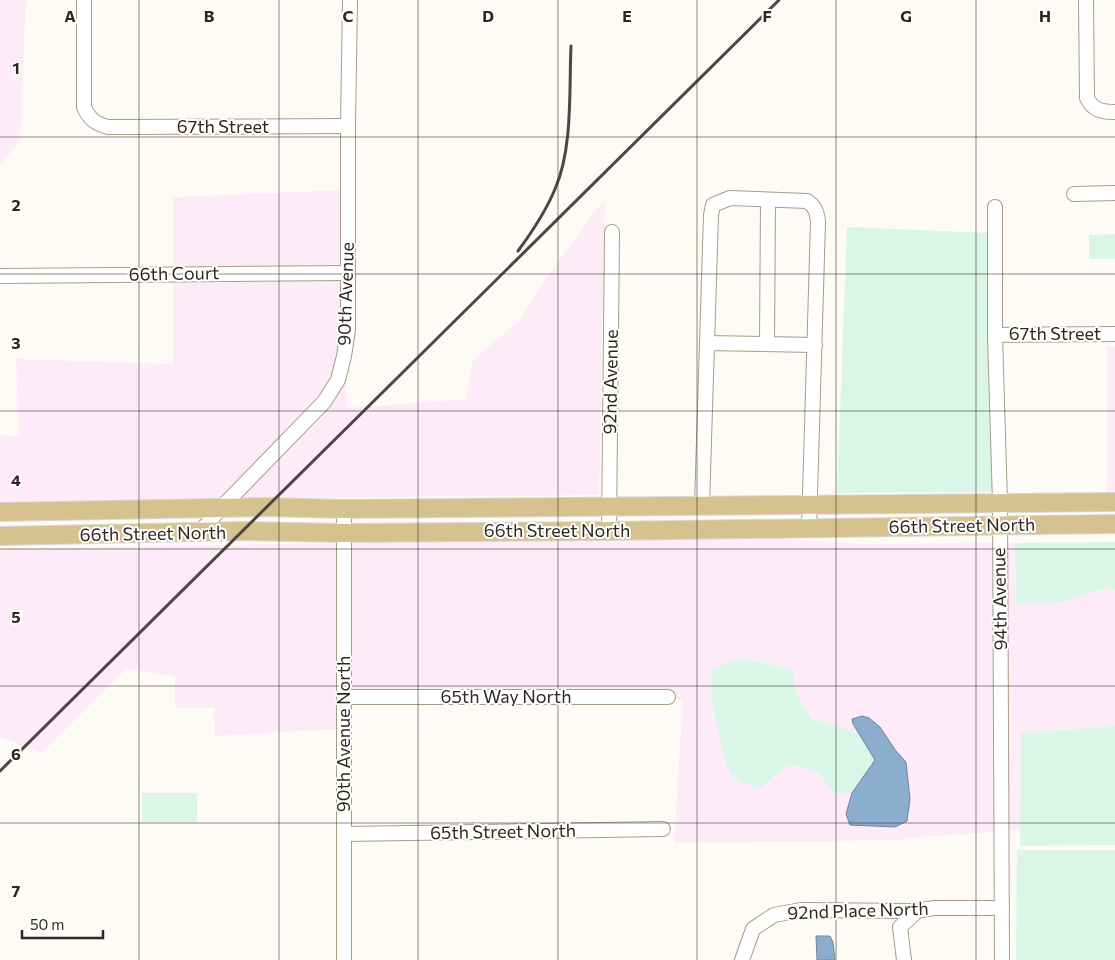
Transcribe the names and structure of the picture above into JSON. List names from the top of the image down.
{
  "streets": {
    "main road": ["66th Street North"],
    "street": [
      "67th Street",
      "66th Court",
      "90th Avenue",
      "92nd Avenue",
      "94th Avenue",
      "65th Way North",
      "90th Avenue North",
      "65th Street North",
      "92nd Place North"
    ]
  },
  "crossings": [
    ["67th Street", "90th Avenue"],
    ["67th Street", "94th Avenue"],
    ["66th Court", "90th Avenue"],
    ["90th Avenue", "66th Street North"],
    ["92nd Avenue", "66th Street North"],
    ["66th Street North", "94th Avenue"],
    ["66th Street North", "90th Avenue North"],
    ["94th Avenue", "92nd Place North"],
    ["65th Way North", "90th Avenue North"],
    ["90th Avenue North", "65th Street North"]
  ],
  "scale_bar": "50 m",
  "grid": {
    "columns": [
      "A",
      "B",
      "C",
      "D",
      "E",
      "F",
      "G",
      "H"
    ],
    "rows": [
      "1",
      "2",
      "3",
      "4",
      "5",
      "6",
      "7"
    ]
  }
}
